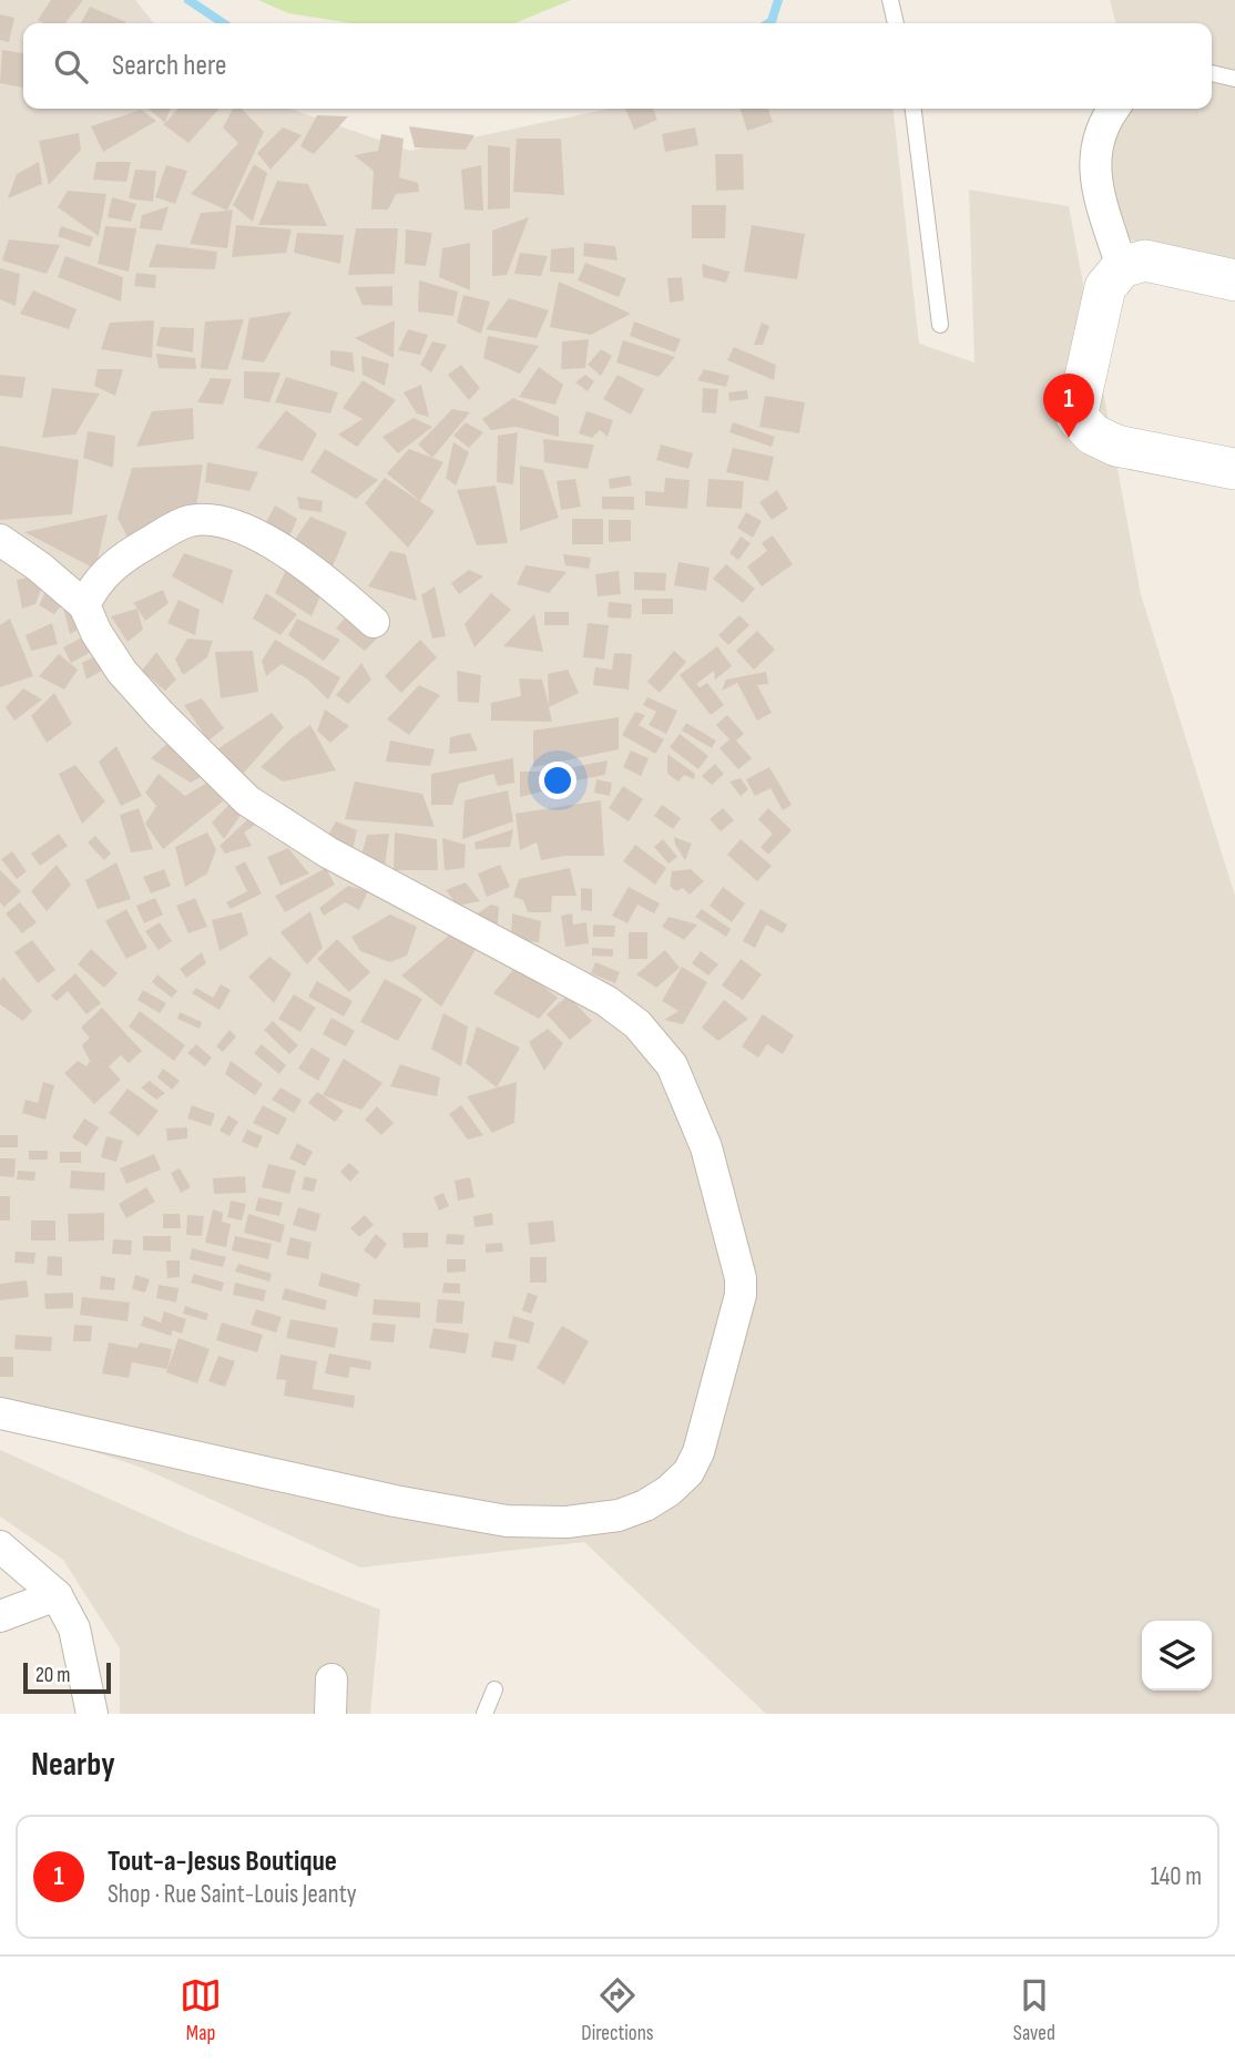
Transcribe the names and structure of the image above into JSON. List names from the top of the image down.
{
  "scale_bar": "20 m",
  "page": {
    "search": "Search here",
    "pins": "1",
    "scale": "20 m",
    "heading": "Nearby",
    "list": [
      {
        "mark": "1",
        "name": "Tout-a-Jesus Boutique",
        "note": "Shop · Rue Saint-Louis Jeanty",
        "value": "140 m"
      }
    ],
    "nav": ["Map", "Directions", "Saved"]
  }
}
